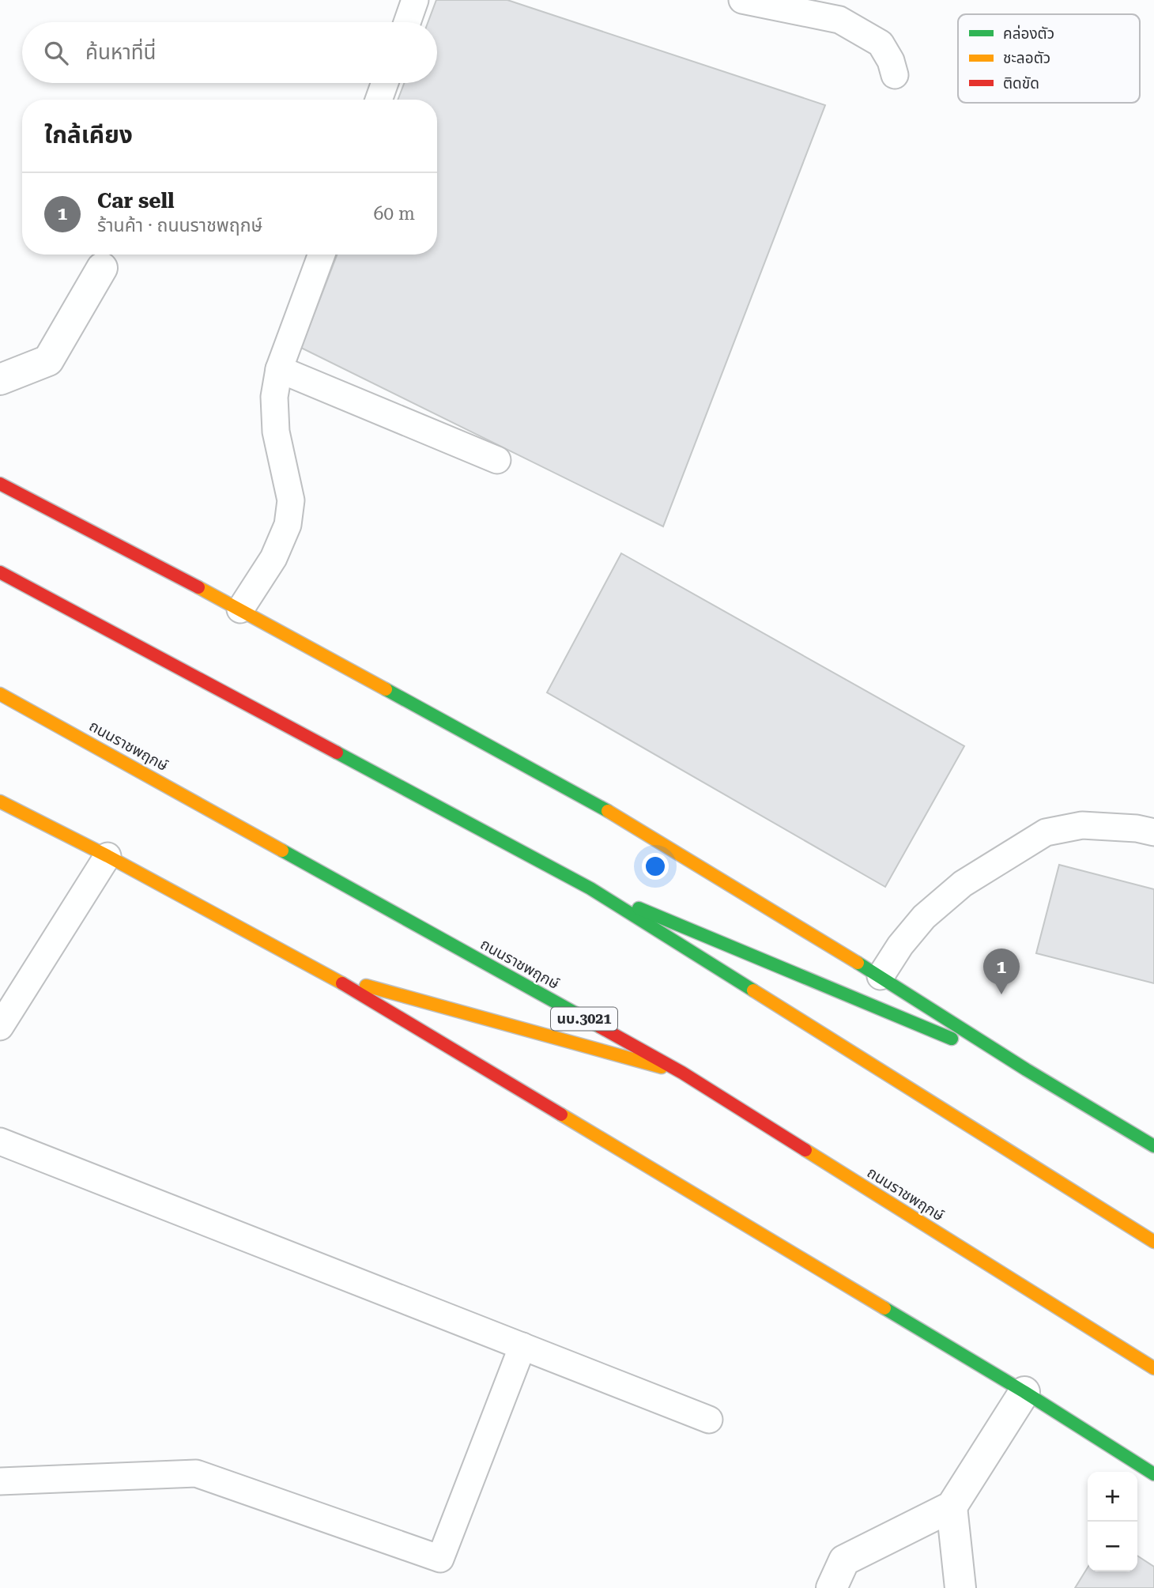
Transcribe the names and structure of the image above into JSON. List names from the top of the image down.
{
  "streets": {
    "main road": ["ถนนราชพฤกษ์", "นบ.3021"]
  },
  "legend": ["คล่องตัว", "ชะลอตัว", "ติดขัด"],
  "page": {
    "search": "ค้นหาที่นี่",
    "heading": "ใกล้เคียง",
    "list": [
      {
        "mark": "1",
        "name": "Car sell",
        "note": "ร้านค้า · ถนนราชพฤกษ์",
        "value": "60 m"
      }
    ],
    "pins": "1",
    "map_buttons": ["+", "−"]
  }
}
